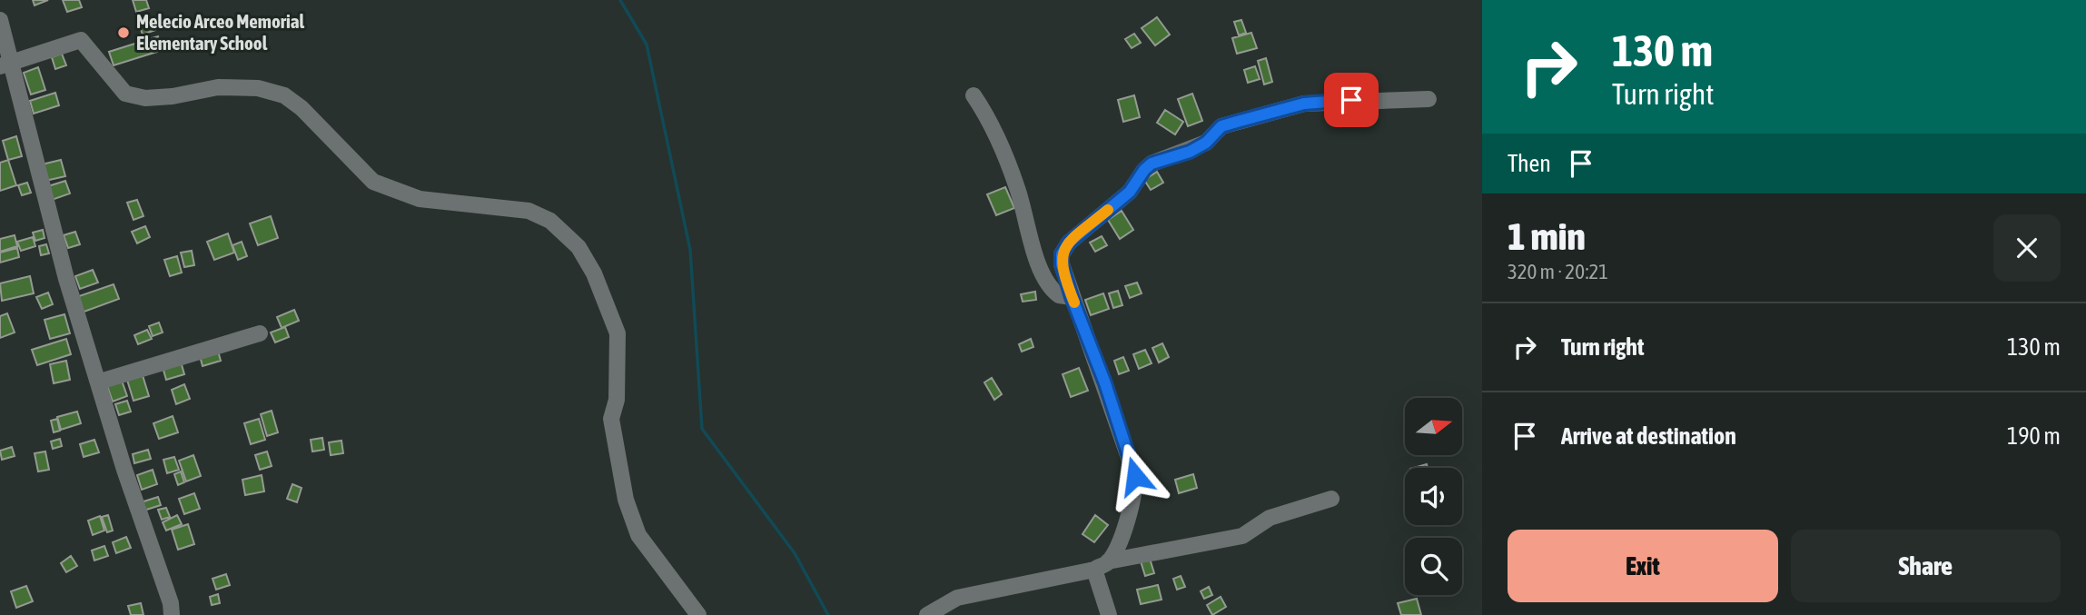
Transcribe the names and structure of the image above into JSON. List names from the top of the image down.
{
  "places": ["Melecio Arceo Memorial Elementary School"],
  "north": "right",
  "page": {
    "turn": ["130 m", "Turn right"],
    "then": "Then",
    "heading": ["1 min", "320 m · 20:21"],
    "list": [
      {
        "name": "Turn right",
        "value": "130 m"
      },
      {
        "name": "Arrive at destination",
        "value": "190 m"
      }
    ],
    "buttons": ["Exit", "Share"]
  }
}
